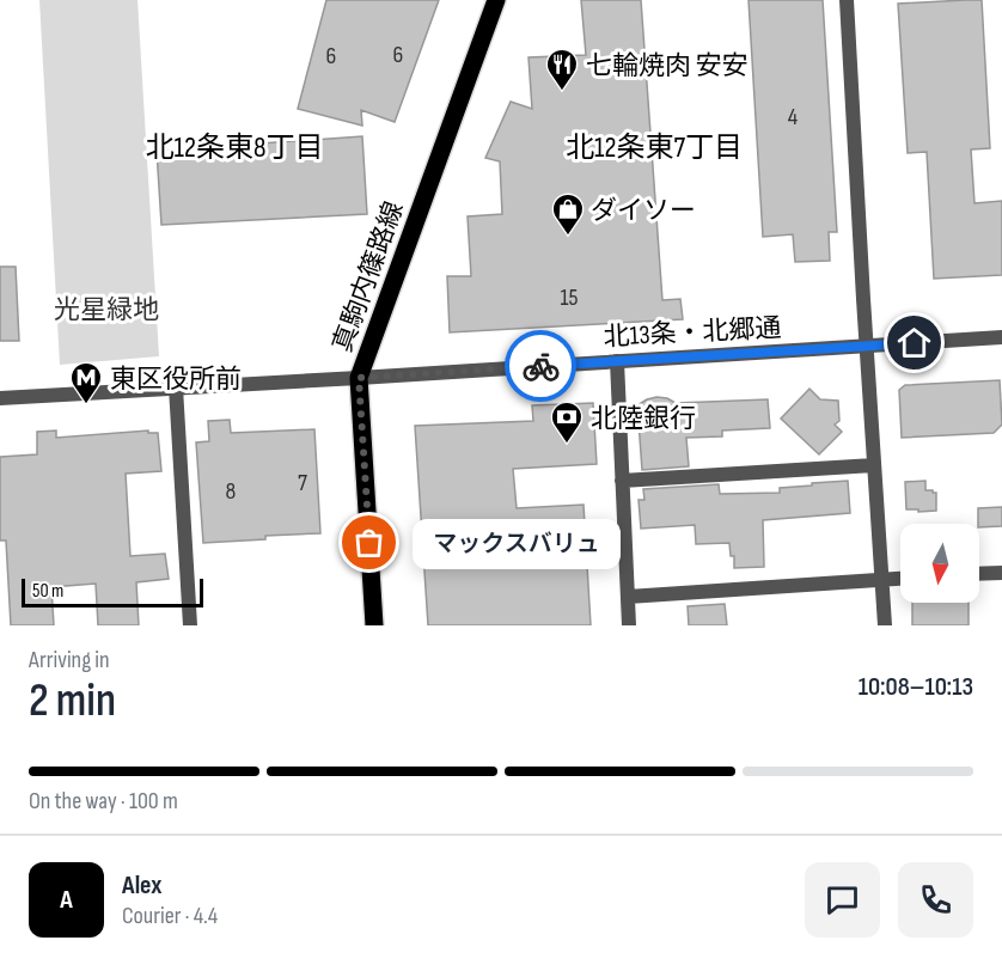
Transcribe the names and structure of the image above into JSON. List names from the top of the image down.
{
  "streets": {
    "main road": ["真駒内篠路線"],
    "street": ["北13条・北郷通"]
  },
  "crossings": [
    ["真駒内篠路線", "北13条・北郷通"]
  ],
  "districts": ["北12条東8丁目", "北12条東7丁目"],
  "parks": ["光星緑地"],
  "places": {
    "restaurant": ["七輪焼肉 安安"],
    "shop": ["ダイソー"],
    "metro station": ["東区役所前"],
    "bank": ["北陸銀行"],
    "other": ["マックスバリュ"]
  },
  "house_numbers": [
    "6",
    "6",
    "4",
    "15",
    "7",
    "8"
  ],
  "scale_bar": "50 m",
  "north": "bottom",
  "page": {
    "bubble": "マックスバリュ",
    "scale": "50 m",
    "heading": ["2 min", "Arriving in", "10:08–10:13"],
    "panel": ["Alex", "Courier · 4.4"],
    "bar": "On the way · 100 m",
    "round": "A"
  }
}
